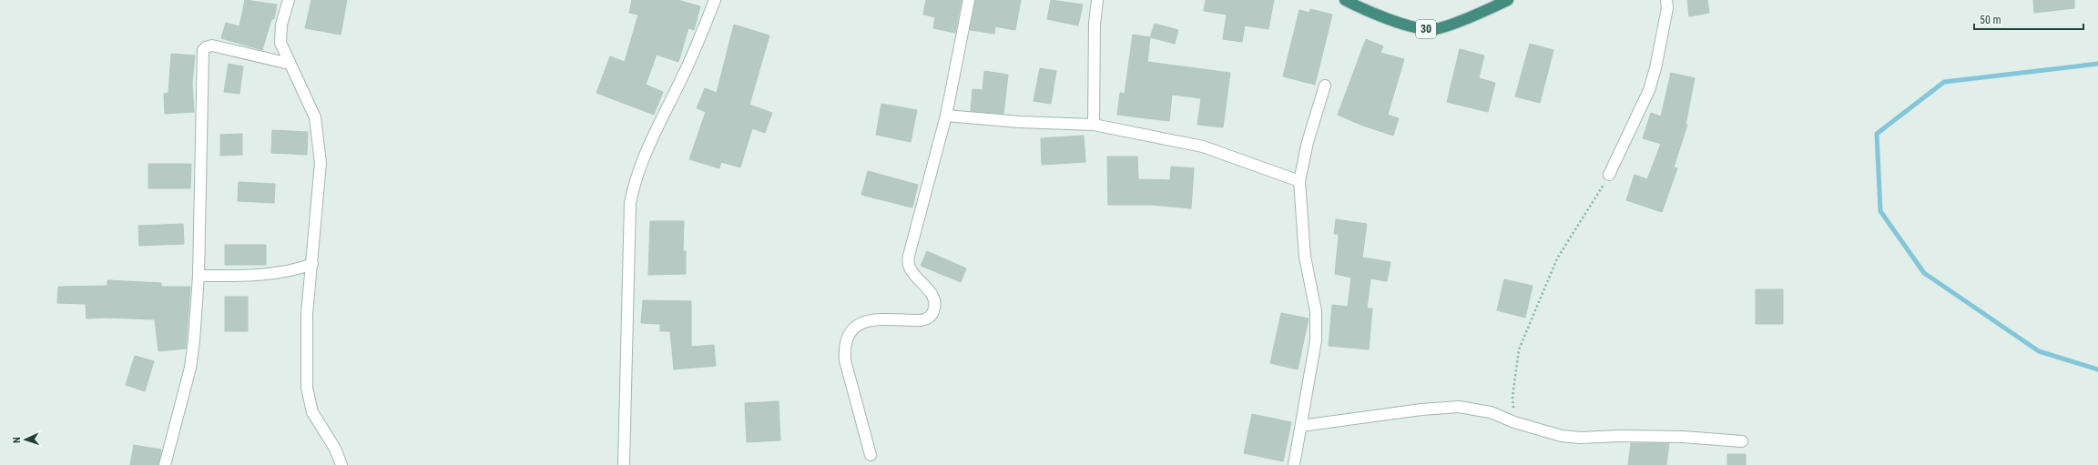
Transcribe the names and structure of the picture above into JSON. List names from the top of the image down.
{
  "streets": {
    "highway": ["30"]
  },
  "scale_bar": "50 m",
  "north": "left"
}
